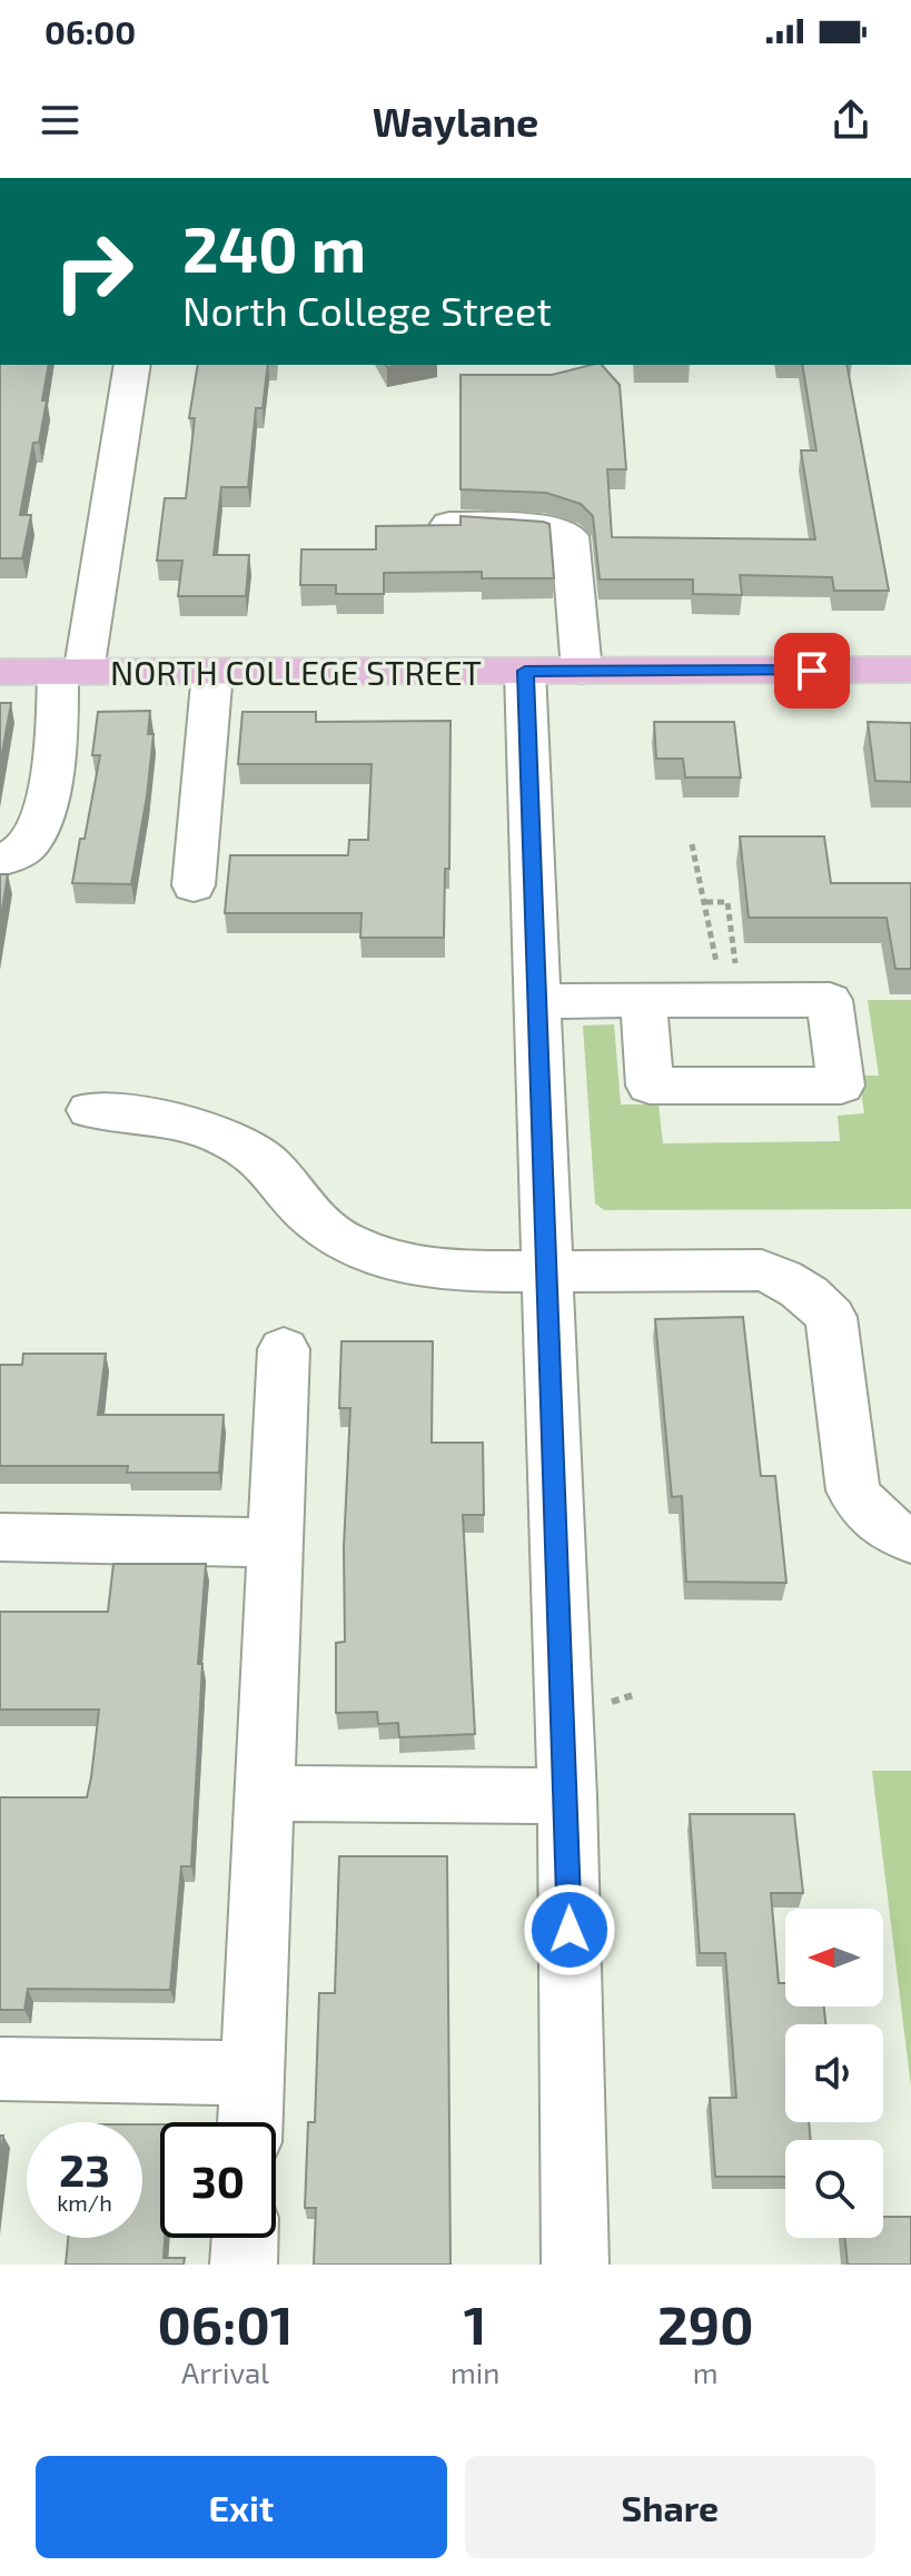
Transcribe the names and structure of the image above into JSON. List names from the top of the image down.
{
  "streets": {
    "main road": ["NORTH COLLEGE STREET"]
  },
  "north": "left",
  "page": {
    "status": "06:00",
    "header": "Waylane",
    "turn": ["240 m", "North College Street"],
    "speed": "23 km/h",
    "limit": "30",
    "eta": [
      "06:01",
      "Arrival",
      "1",
      "min",
      "290",
      "m"
    ],
    "buttons": ["Exit", "Share"]
  }
}
